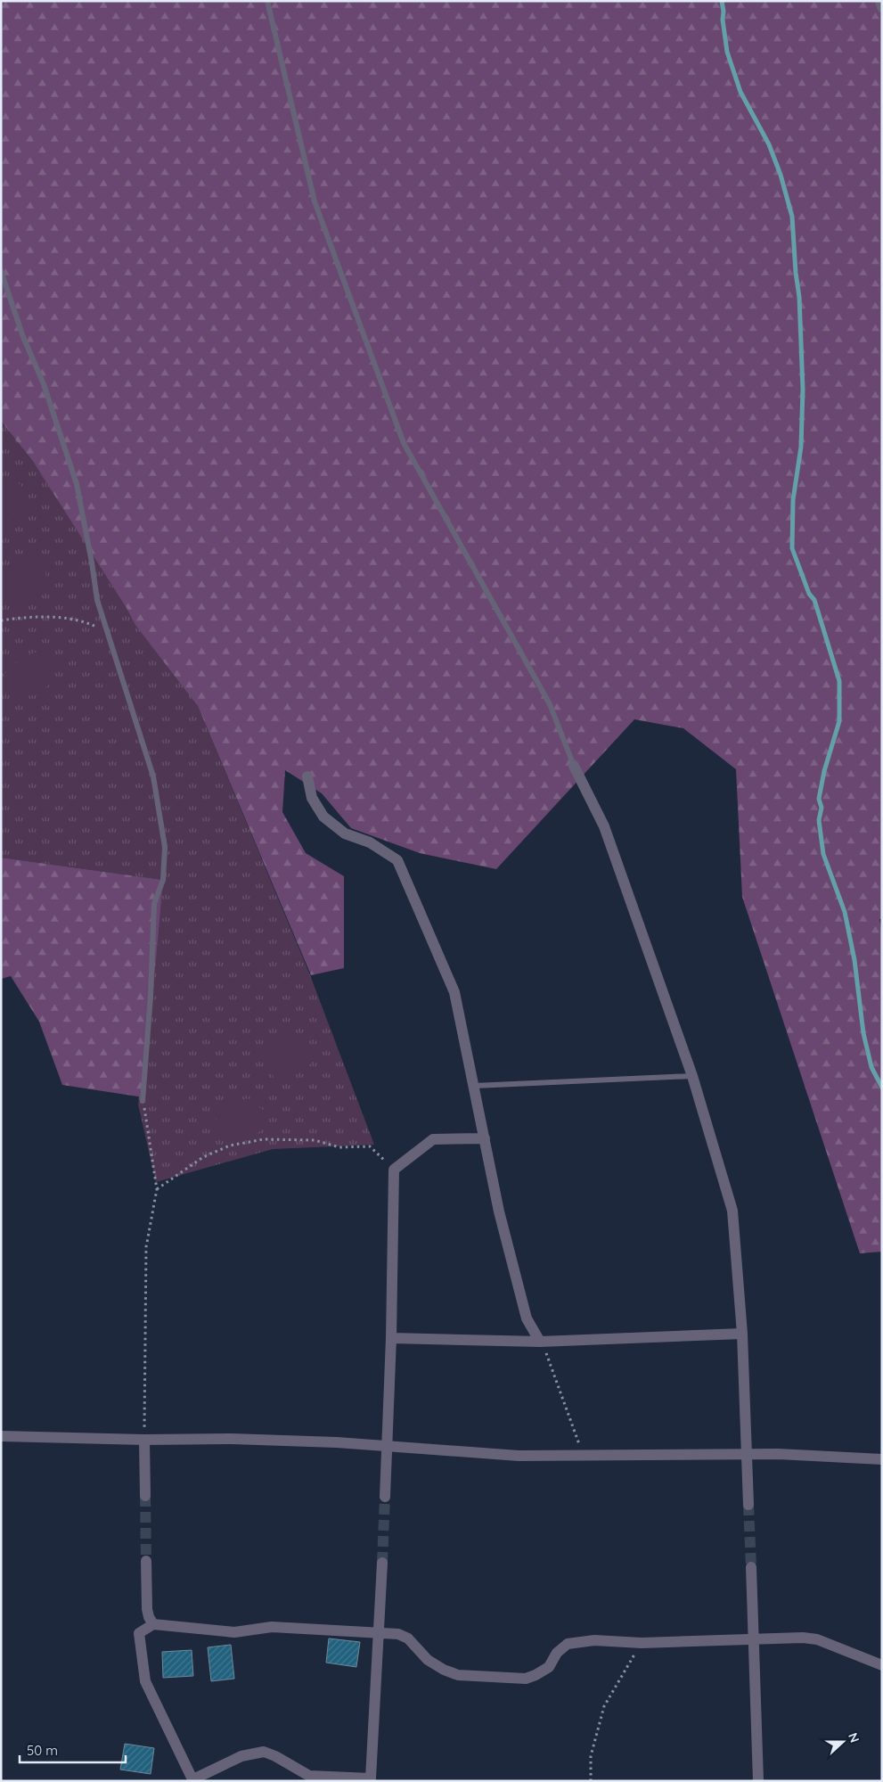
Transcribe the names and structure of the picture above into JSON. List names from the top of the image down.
{
  "scale_bar": "50 m",
  "north": "right"
}
